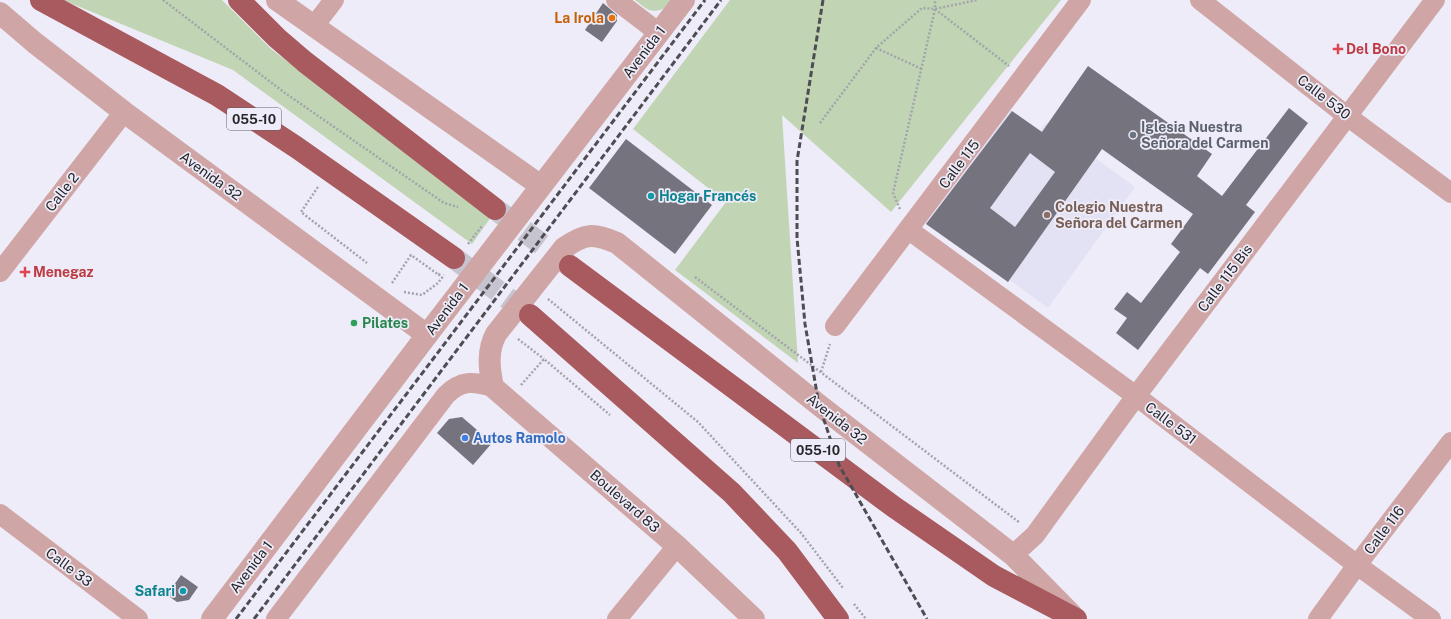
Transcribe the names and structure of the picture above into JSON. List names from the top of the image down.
{
  "streets": {
    "highway": ["055-10", "Avenida 32"],
    "street": [
      "Avenida 1",
      "Calle 530",
      "Calle 115",
      "Calle 2",
      "Calle 115 Bis",
      "Calle 531",
      "Boulevard 83",
      "Calle 116",
      "Calle 33"
    ]
  },
  "crossings": [
    ["Avenida 1", "Avenida 32"],
    ["Calle 530", "Calle 115 Bis"],
    ["Calle 115", "Calle 531"],
    ["Avenida 32", "Calle 2"],
    ["Avenida 32", "Calle 115 Bis"],
    ["Avenida 32", "Boulevard 83"],
    ["Calle 115 Bis", "Calle 531"],
    ["Calle 531", "Calle 116"]
  ],
  "places": {
    "other": [
      "La Irola",
      "Iglesia Nuestra Señora del Carmen",
      "Hogar Francés",
      "Colegio Nuestra Señora del Carmen",
      "Pilates",
      "Autos Ramolo",
      "Safari"
    ],
    "health": ["Del Bono", "Menegaz"]
  }
}
